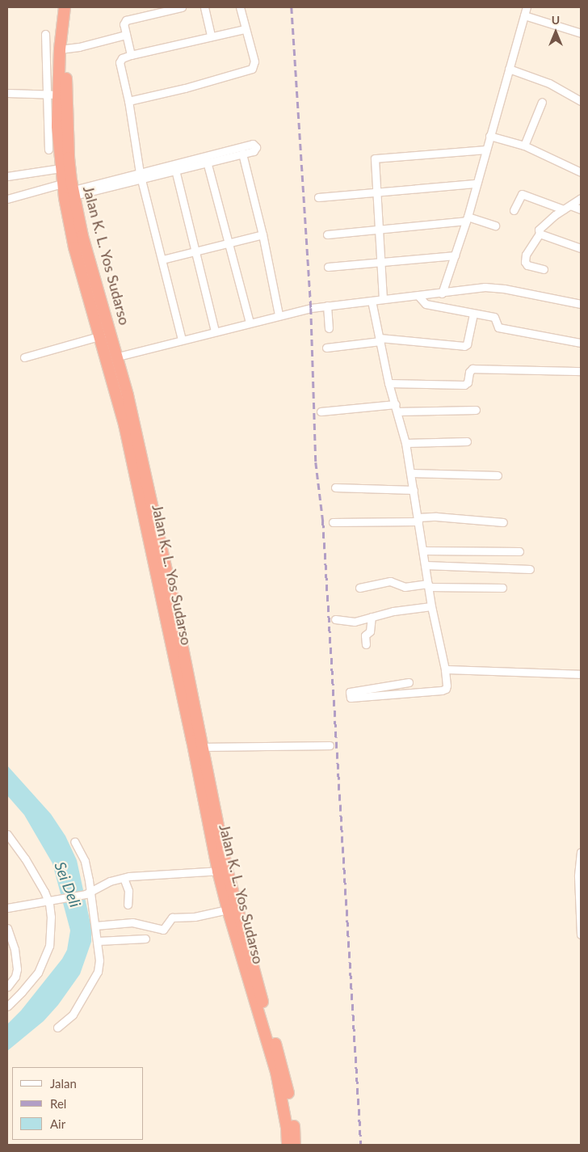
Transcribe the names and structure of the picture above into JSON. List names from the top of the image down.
{
  "streets": {
    "highway": ["Jalan K. L. Yos Sudarso"]
  },
  "water": ["Sei Deli"],
  "legend": ["Jalan", "Rel", "Air"],
  "north": "top"
}
